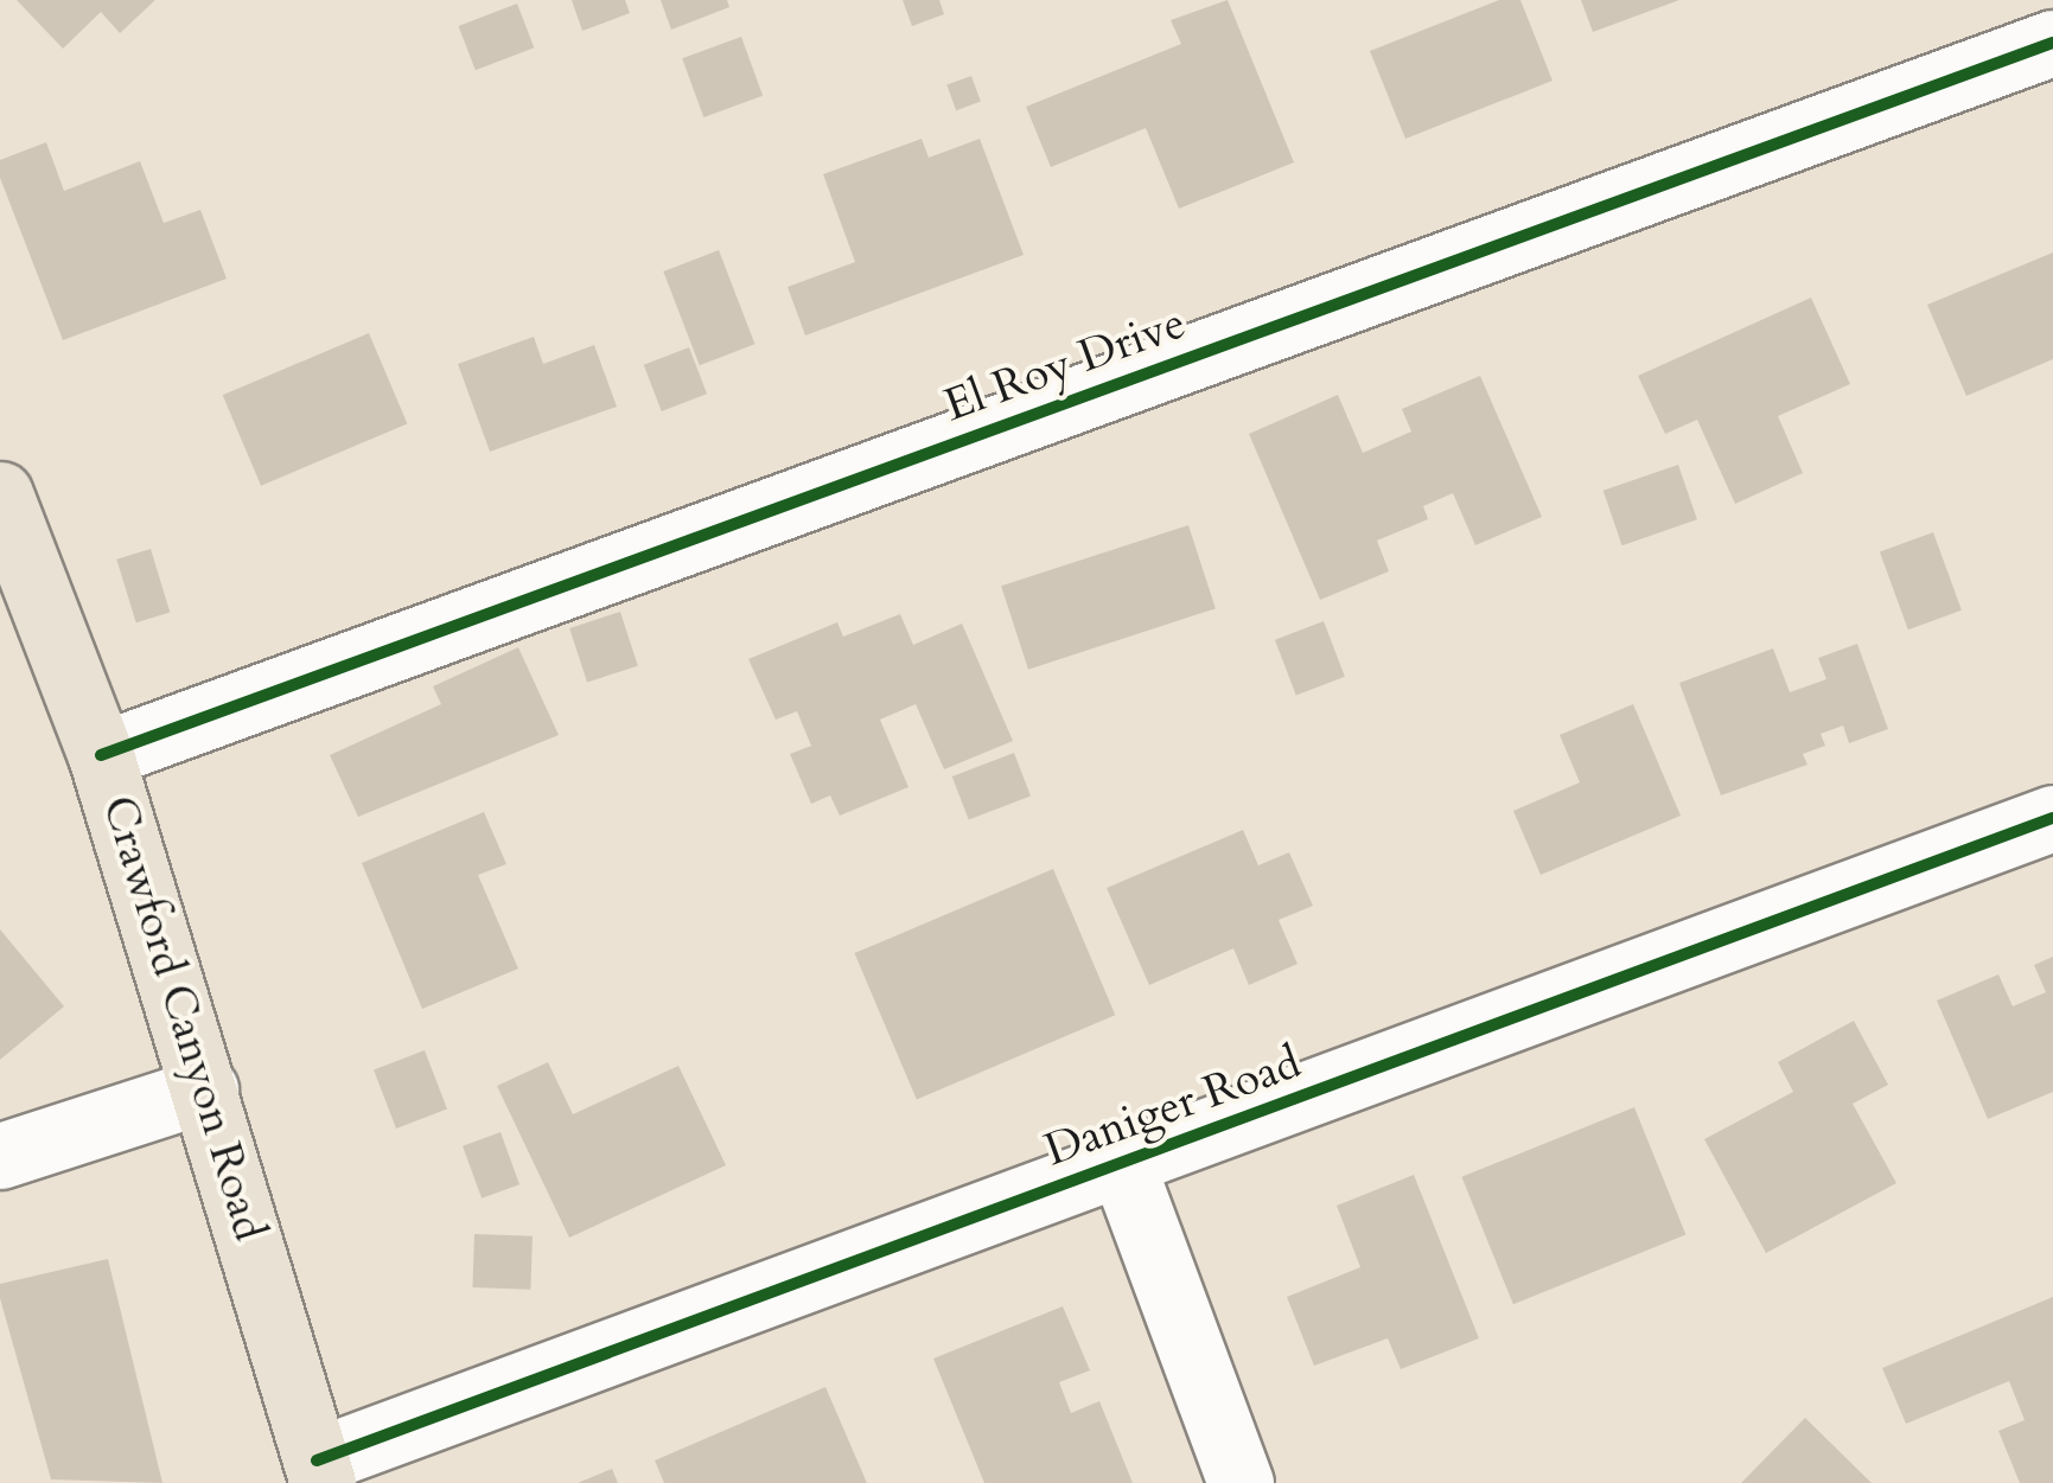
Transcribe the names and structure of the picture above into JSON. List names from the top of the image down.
{
  "streets": {
    "main road": ["Crawford Canyon Road"],
    "street": ["El Roy Drive", "Daniger Road"]
  },
  "crossings": [
    ["El Roy Drive", "Crawford Canyon Road"],
    ["Crawford Canyon Road", "Daniger Road"]
  ]
}
